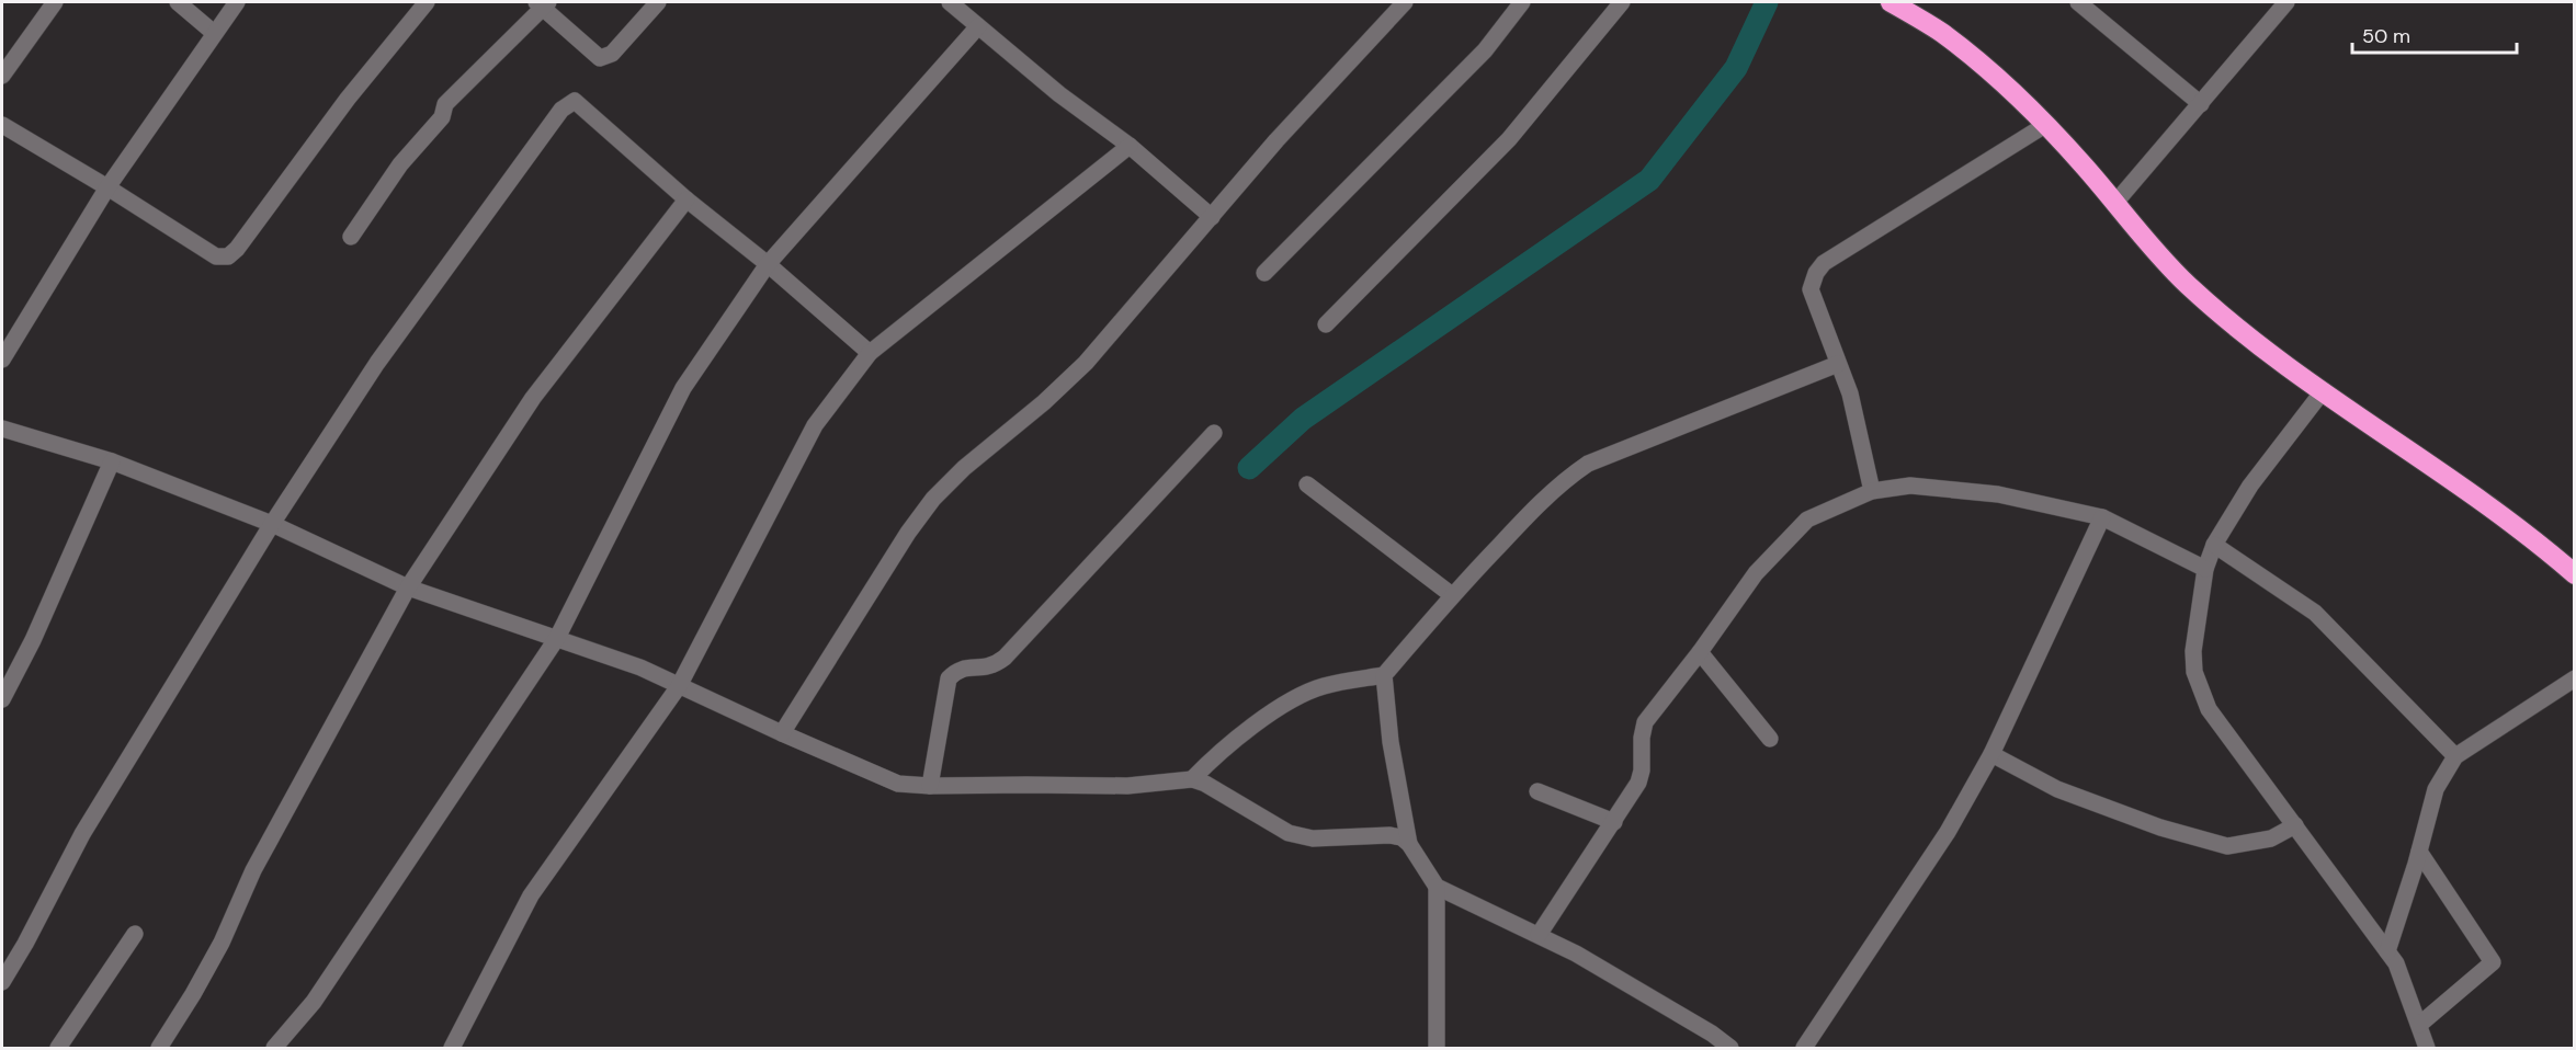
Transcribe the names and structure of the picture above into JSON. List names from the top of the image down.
{
  "scale_bar": "50 m"
}
